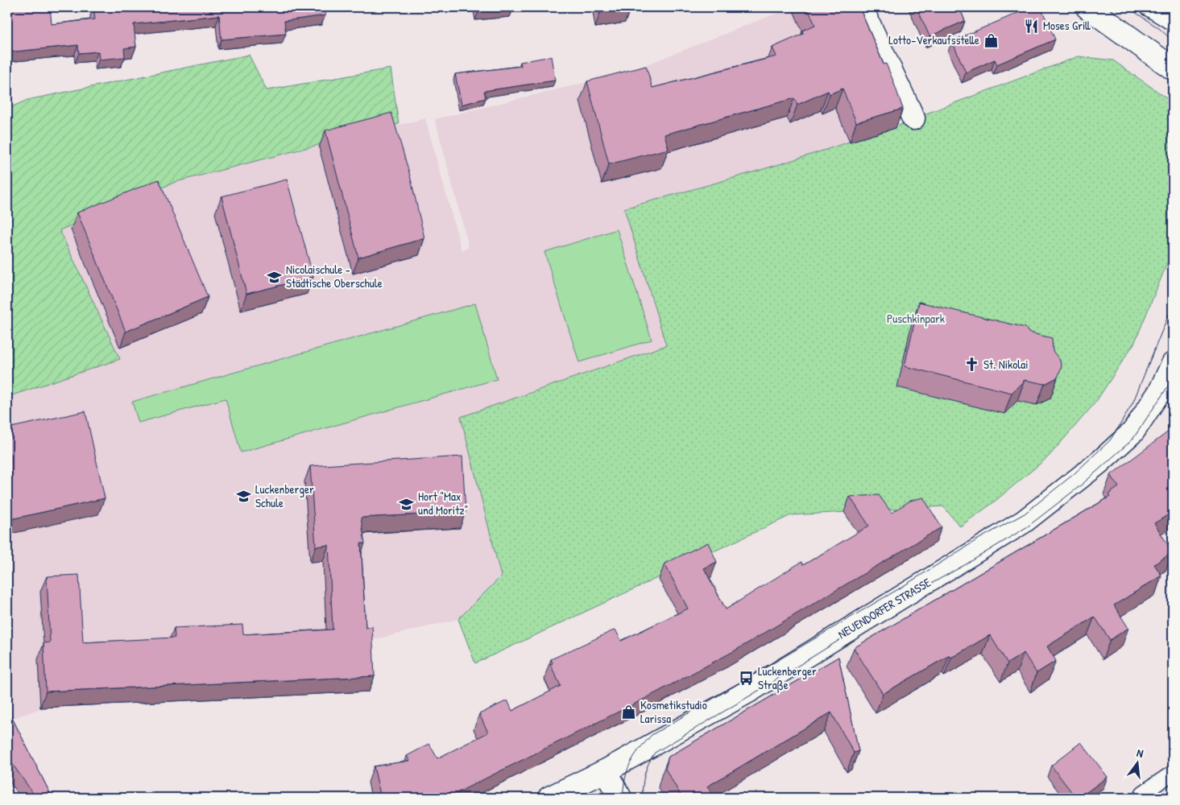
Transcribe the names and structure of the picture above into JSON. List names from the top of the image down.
{
  "streets": {
    "street": ["NEUENDORFER STRASSE"]
  },
  "parks": ["Puschkinpark"],
  "places": {
    "restaurant": ["Moses Grill"],
    "shop": ["Lotto-Verkaufsstelle", "Kosmetikstudio Larissa"],
    "school or university": ["Nicolaischule - Städtische Oberschule", "Luckenberger Schule", "Hort \"Max und Moritz\""],
    "church": ["St. Nikolai"],
    "bus stop": ["Luckenberger Straße"]
  },
  "north": "top"
}
